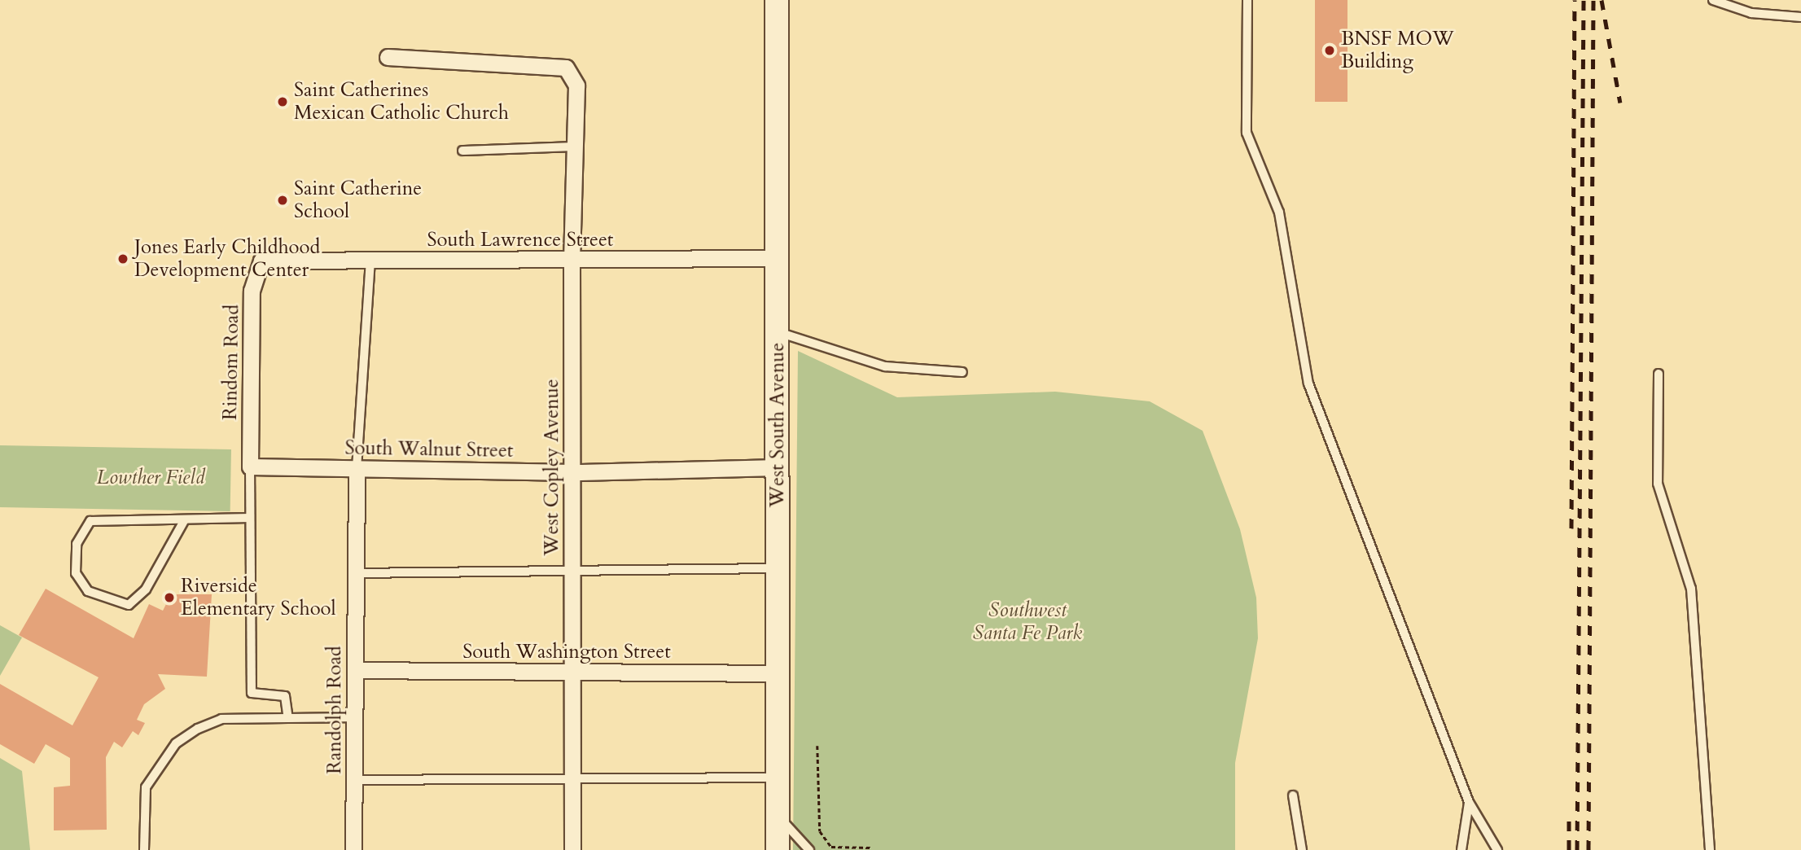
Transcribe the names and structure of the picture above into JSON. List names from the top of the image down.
{
  "streets": {
    "main road": ["West South Avenue"],
    "street": [
      "South Lawrence Street",
      "Rindom Road",
      "South Walnut Street",
      "West Copley Avenue",
      "South Washington Street",
      "Randolph Road"
    ]
  },
  "crossings": [
    ["South Lawrence Street", "Rindom Road"],
    ["South Lawrence Street", "West South Avenue"],
    ["South Lawrence Street", "West Copley Avenue"],
    ["Rindom Road", "South Walnut Street"],
    ["West South Avenue", "South Walnut Street"],
    ["West South Avenue", "South Washington Street"],
    ["South Walnut Street", "West Copley Avenue"],
    ["South Walnut Street", "Randolph Road"],
    ["West Copley Avenue", "South Washington Street"],
    ["South Washington Street", "Randolph Road"]
  ],
  "parks": ["Lowther Field", "Southwest Santa Fe Park"],
  "places": [
    "BNSF MOW Building",
    "Saint Catherines Mexican Catholic Church",
    "Saint Catherine School",
    "Jones Early Childhood Development Center",
    "Riverside Elementary School"
  ]
}
